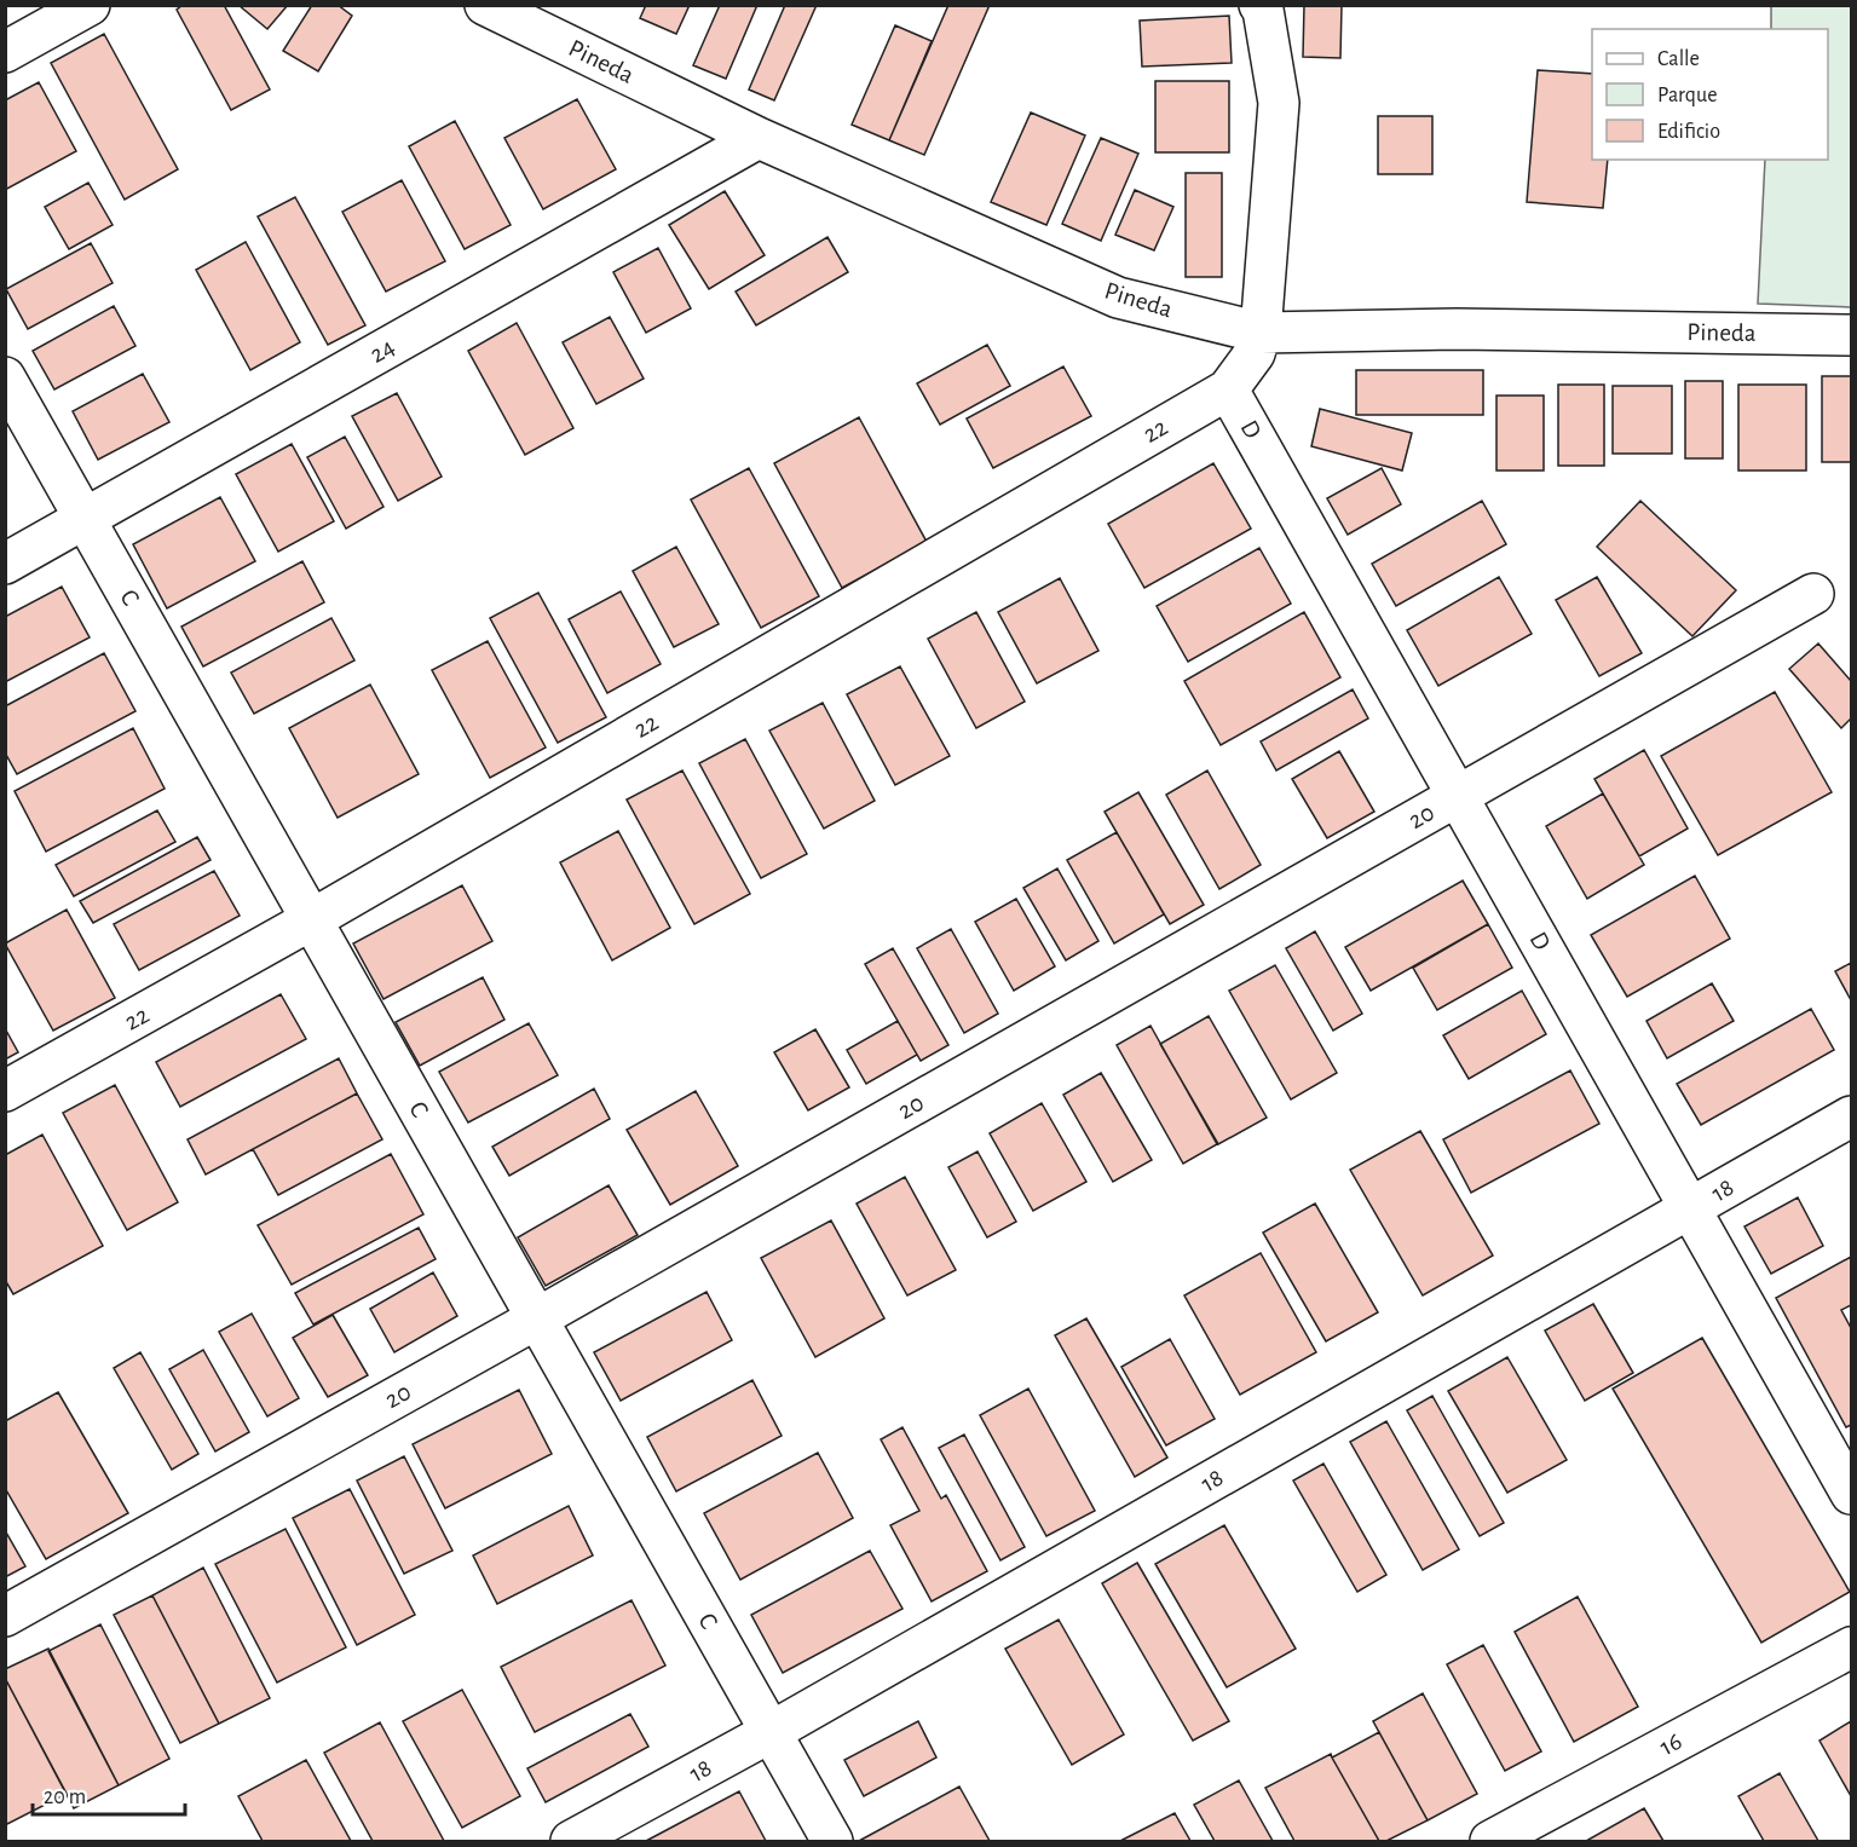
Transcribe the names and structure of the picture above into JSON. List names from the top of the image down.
{
  "streets": {
    "street": [
      "Pineda",
      "24",
      "D",
      "22",
      "C",
      "20",
      "18",
      "16"
    ]
  },
  "crossings": [
    ["Pineda", "24"],
    ["Pineda", "22"],
    ["24", "C"],
    ["D", "22"],
    ["D", "20"],
    ["D", "18"],
    ["22", "C"],
    ["C", "20"],
    ["C", "18"]
  ],
  "legend": ["Calle", "Parque", "Edificio"],
  "scale_bar": "20 m"
}
